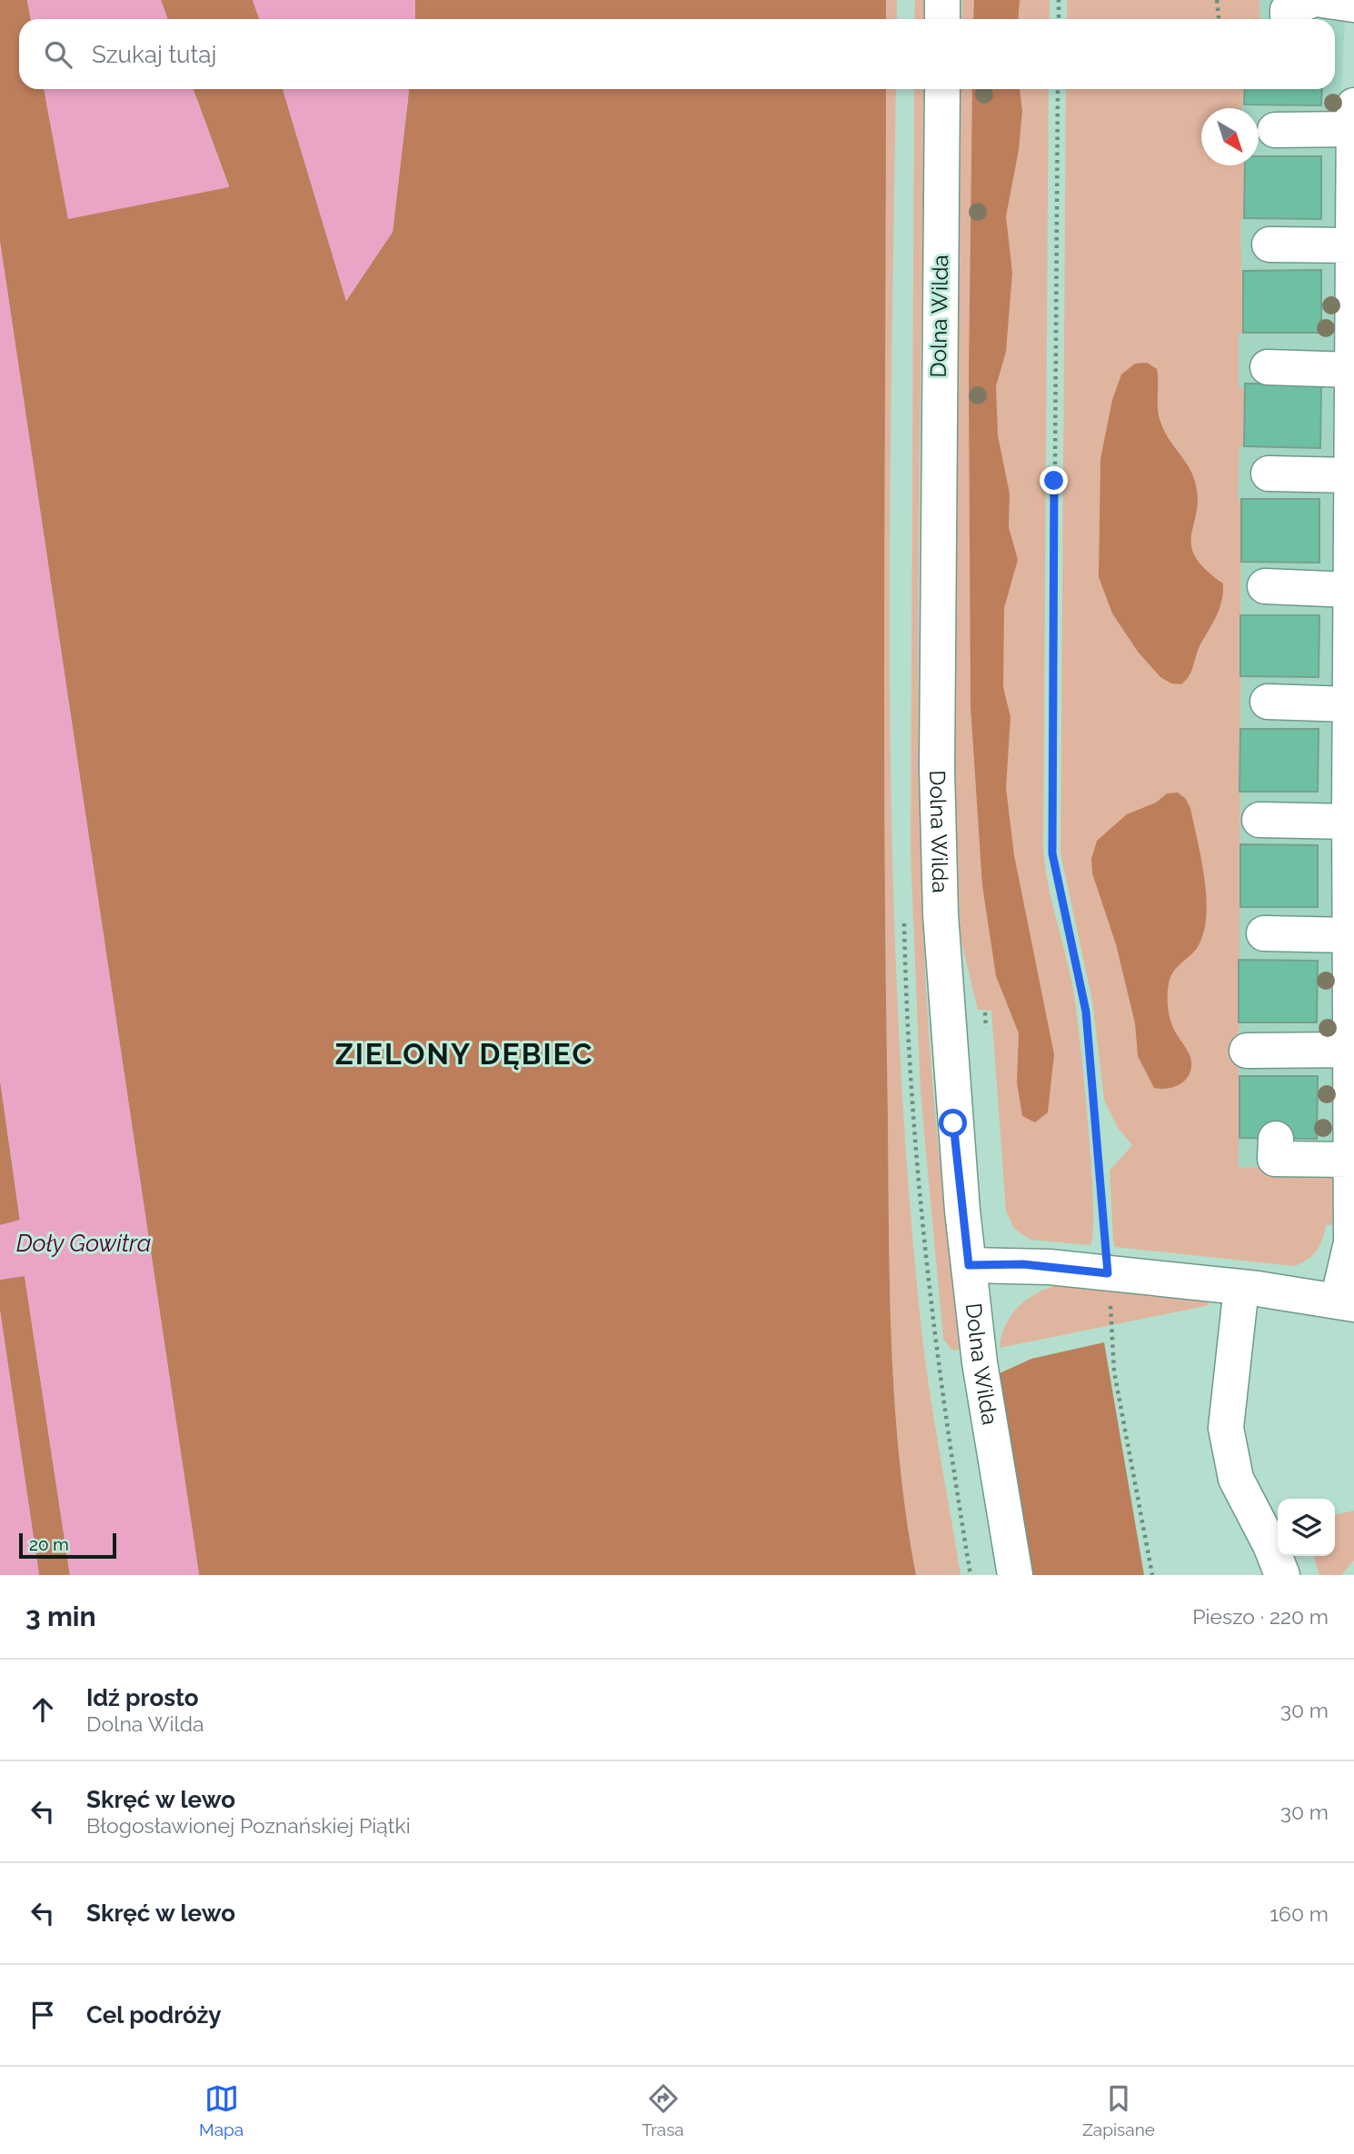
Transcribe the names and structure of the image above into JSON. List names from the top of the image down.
{
  "streets": {
    "street": ["Dolna Wilda"]
  },
  "districts": ["ZIELONY DĘBIEC"],
  "water": ["Doły Gowitra"],
  "scale_bar": "20 m",
  "north": "bottom right",
  "page": {
    "search": "Szukaj tutaj",
    "scale": "20 m",
    "heading": ["3 min", "Pieszo · 220 m"],
    "list": [
      ["Idź prosto", "Dolna Wilda", "30 m"],
      ["Skręć w lewo", "Błogosławionej Poznańskiej Piątki", "30 m"],
      ["Skręć w lewo", "160 m"],
      "Cel podróży"
    ],
    "nav": ["Mapa", "Trasa", "Zapisane"]
  }
}
